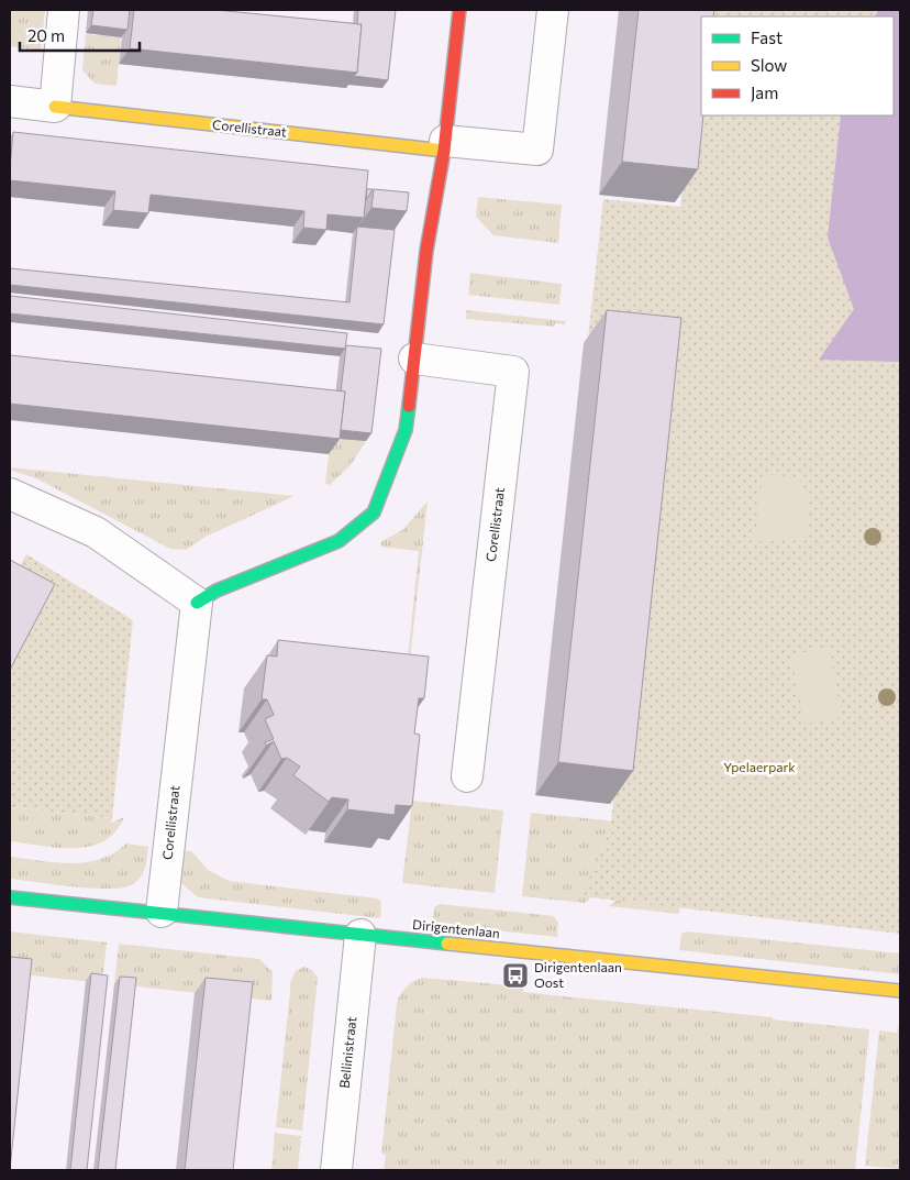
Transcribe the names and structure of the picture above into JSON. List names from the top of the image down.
{
  "streets": {
    "street": ["Corellistraat", "Dirigentenlaan", "Bellinistraat"]
  },
  "crossings": [
    ["Corellistraat", "Dirigentenlaan"],
    ["Dirigentenlaan", "Bellinistraat"]
  ],
  "parks": ["Ypelaerpark"],
  "places": {
    "bus stop": ["Dirigentenlaan Oost"]
  },
  "legend": ["Fast", "Slow", "Jam"],
  "scale_bar": "20 m"
}
